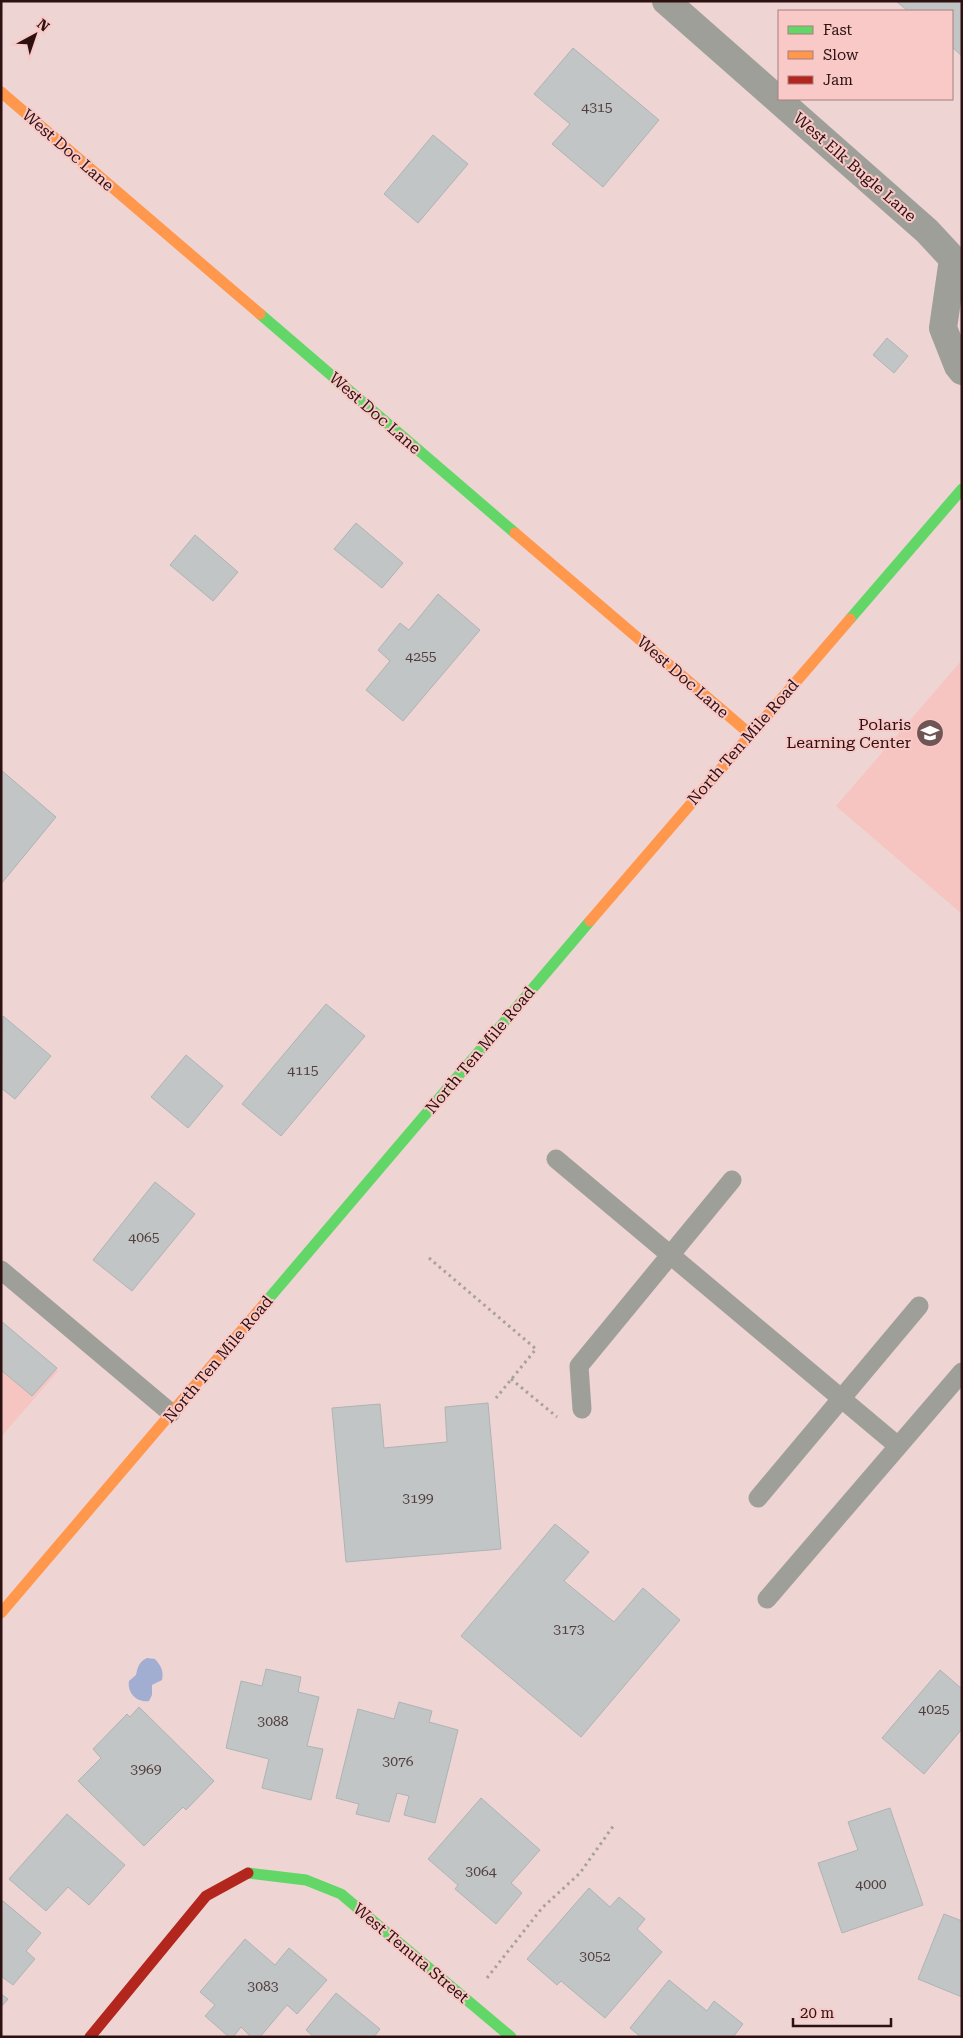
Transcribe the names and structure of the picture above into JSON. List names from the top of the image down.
{
  "streets": {
    "street": [
      "West Doc Lane",
      "West Elk Bugle Lane",
      "North Ten Mile Road",
      "West Tenuta Street"
    ]
  },
  "crossings": [
    ["West Doc Lane", "North Ten Mile Road"]
  ],
  "places": {
    "school or university": ["Polaris Learning Center"]
  },
  "house_numbers": [
    "4315",
    "4255",
    "4115",
    "4065",
    "3199",
    "3173",
    "4025",
    "3088",
    "3076",
    "3969",
    "3064",
    "4000",
    "3052",
    "3083"
  ],
  "legend": ["Fast", "Slow", "Jam"],
  "scale_bar": "20 m",
  "north": "top right"
}
